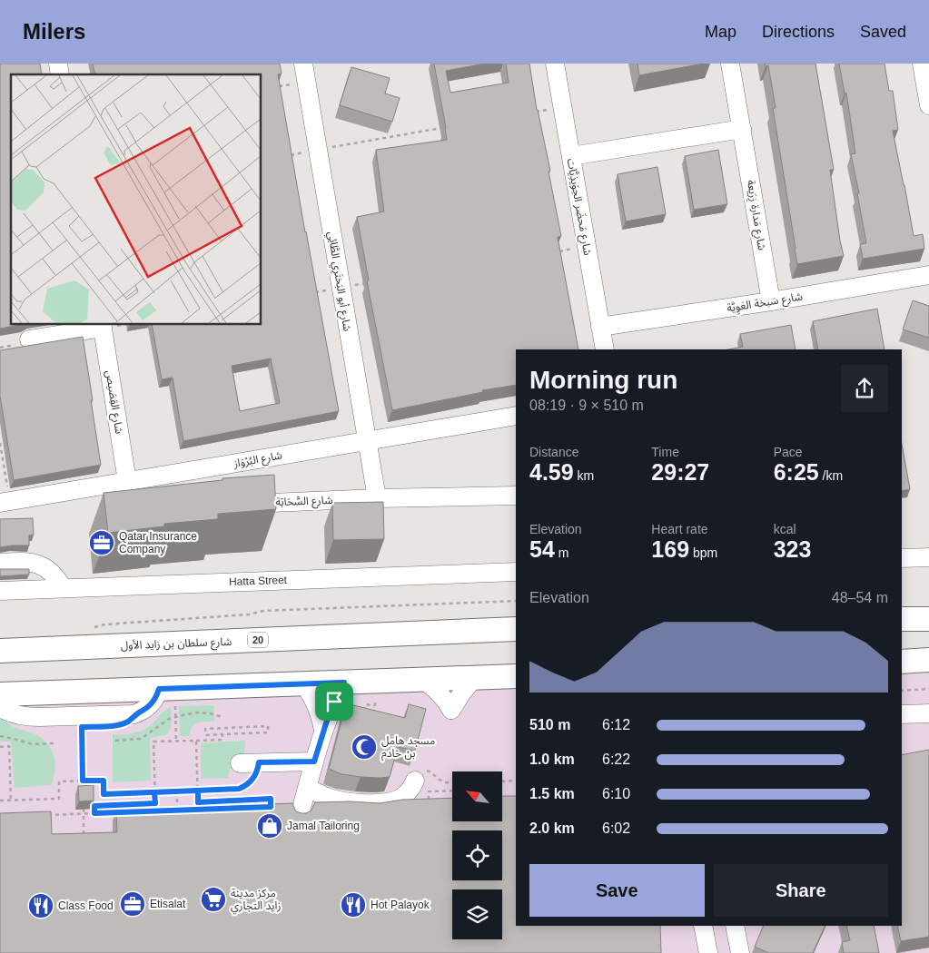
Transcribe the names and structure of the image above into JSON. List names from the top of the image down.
{
  "streets": {
    "main road": ["20", "شارع سلطان بن زايد الأول"],
    "street": [
      "شارع مَحضَر الحِوَيذِيَّات",
      "شارع مَدارة زِرَيعة",
      "شارع أبو البَختَرِي الطَّائِي",
      "شارع سَبخة العَوِيَّة",
      "شارع القِصَيص",
      "شارع البُرْوَاز",
      "شارع السَّحَابَة",
      "Hatta Street"
    ]
  },
  "crossings": [
    ["شارع مَحضَر الحِوَيذِيَّات", "شارع سَبخة العَوِيَّة"],
    ["شارع مَدارة زِرَيعة", "شارع سَبخة العَوِيَّة"],
    ["شارع أبو البَختَرِي الطَّائِي", "شارع البُرْوَاز"],
    ["شارع أبو البَختَرِي الطَّائِي", "شارع السَّحَابَة"],
    ["شارع القِصَيص", "شارع البُرْوَاز"]
  ],
  "places": {
    "office": ["Qatar Insurance Company", "Etisalat"],
    "mosque": ["مسجد هامل بن خادم"],
    "shop": ["Jamal Tailoring"],
    "supermarket": ["مركز مدينة زايد التجاري"],
    "restaurant": ["Hot Palayok", "Class Food"]
  },
  "north": "top left",
  "page": {
    "header": "Milers",
    "nav": ["Map", "Directions", "Saved"],
    "heading": ["Morning run", "08:19 · 9 × 510 m"],
    "stats": [
      ["Distance", "4.59 km"],
      ["Time", "29:27"],
      ["Pace", "6:25 /km"],
      ["Elevation", "54 m"],
      ["Heart rate", "169 bpm"],
      ["kcal", "323"]
    ],
    "chart": ["Elevation", "48–54 m"],
    "list": [
      {
        "name": "510 m",
        "note": "6:12"
      },
      {
        "name": "1.0 km",
        "note": "6:22"
      },
      {
        "name": "1.5 km",
        "note": "6:10"
      },
      {
        "name": "2.0 km",
        "note": "6:02"
      }
    ],
    "buttons": ["Save", "Share"]
  }
}
